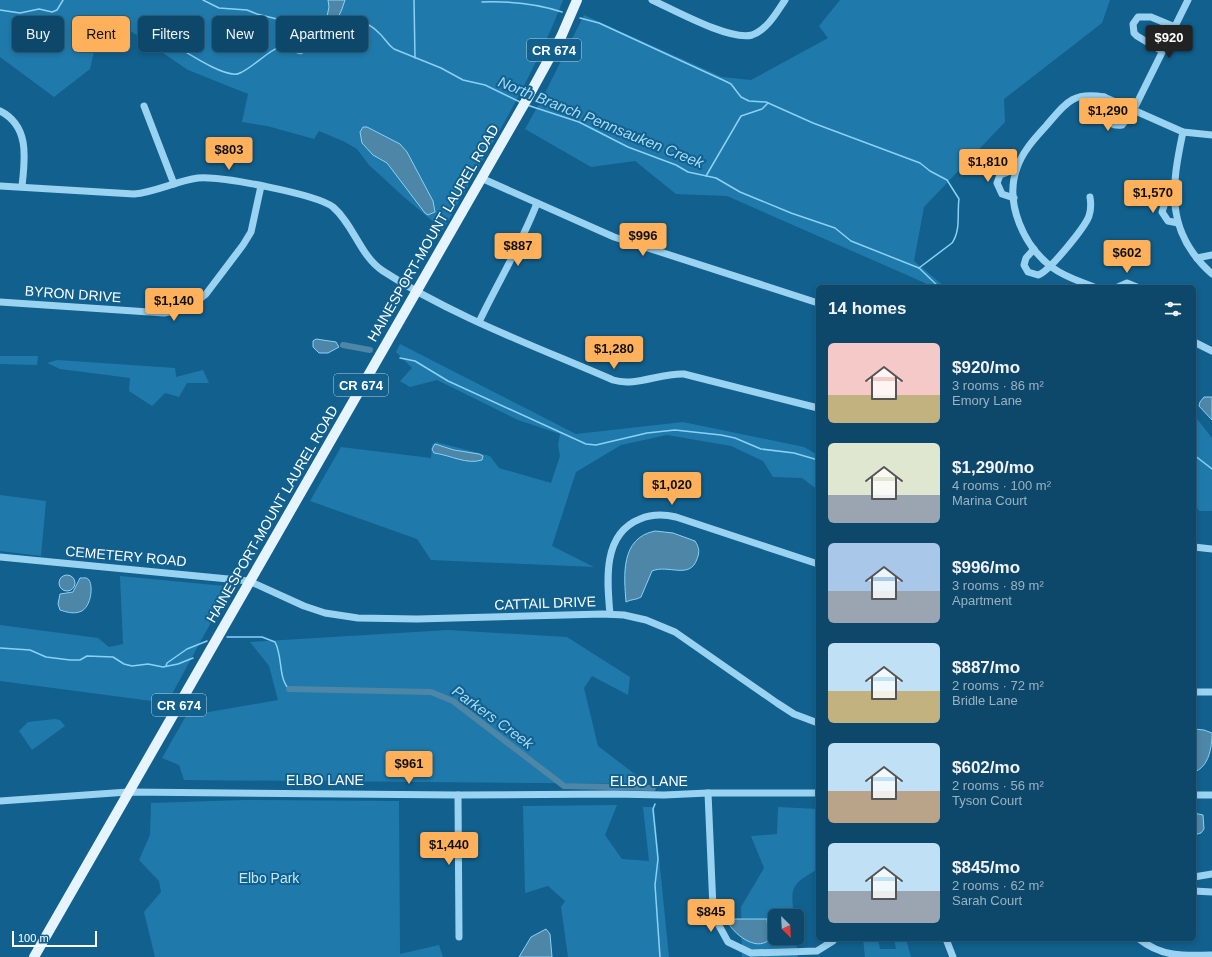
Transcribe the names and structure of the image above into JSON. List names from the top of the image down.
{
  "streets": {
    "main road": ["CR 674", "HAINESPORT-MOUNT LAUREL ROAD"],
    "street": [
      "BYRON DRIVE",
      "CEMETERY ROAD",
      "CATTAIL DRIVE",
      "ELBO LANE"
    ]
  },
  "crossings": [
    ["HAINESPORT-MOUNT LAUREL ROAD", "CEMETERY ROAD"],
    ["HAINESPORT-MOUNT LAUREL ROAD", "CATTAIL DRIVE"],
    ["HAINESPORT-MOUNT LAUREL ROAD", "ELBO LANE"],
    ["CEMETERY ROAD", "CATTAIL DRIVE"]
  ],
  "water": ["North Branch Pennsauken Creek", "Parkers Creek"],
  "parks": ["Elbo Park"],
  "scale_bar": "100 m",
  "north": "bottom right",
  "page": {
    "chip": [
      "Buy",
      "Rent",
      "Filters",
      "New",
      "Apartment"
    ],
    "price": [
      "$920",
      "$1,290",
      "$803",
      "$1,810",
      "$1,570",
      "$996",
      "$887",
      "$602",
      "$1,140",
      "$1,280",
      "$1,020",
      "$961",
      "$1,440",
      "$845"
    ],
    "heading": "14 homes",
    "list": [
      {
        "name": "$920/mo",
        "note": "3 rooms · 86 m² · Emory Lane"
      },
      {
        "name": "$1,290/mo",
        "note": "4 rooms · 100 m² · Marina Court"
      },
      {
        "name": "$996/mo",
        "note": "3 rooms · 89 m² · Apartment"
      },
      {
        "name": "$887/mo",
        "note": "2 rooms · 72 m² · Bridle Lane"
      },
      {
        "name": "$602/mo",
        "note": "2 rooms · 56 m² · Tyson Court"
      },
      {
        "name": "$845/mo",
        "note": "2 rooms · 62 m² · Sarah Court"
      }
    ],
    "scale": "100 m"
  }
}
